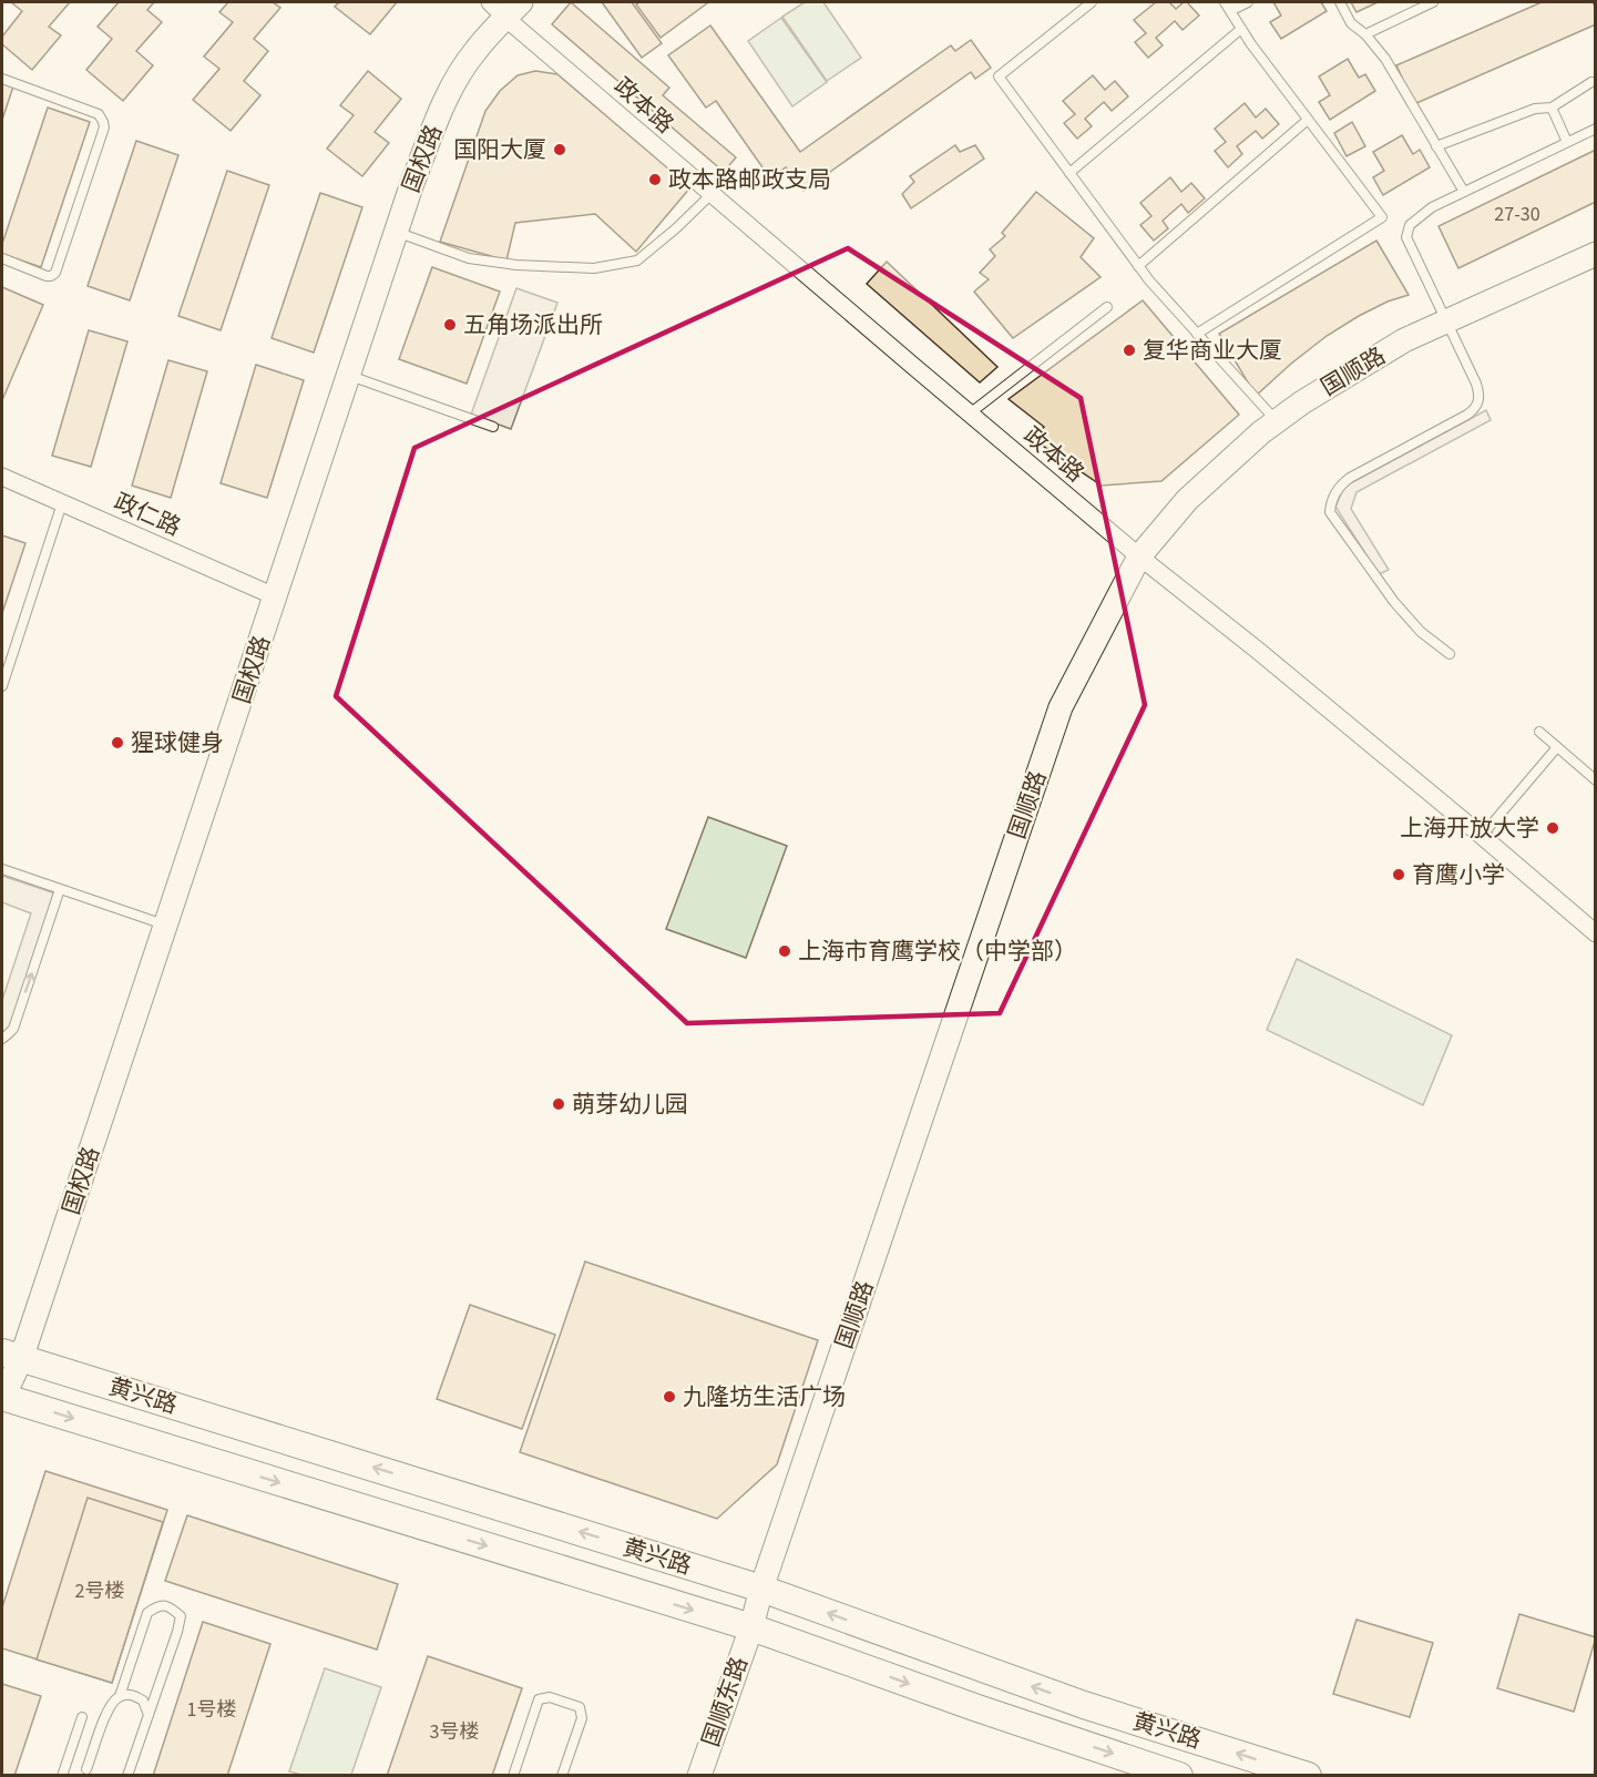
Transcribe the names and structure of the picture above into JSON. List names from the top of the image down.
{
  "streets": {
    "main road": ["黄兴路"],
    "street": [
      "政本路",
      "国权路",
      "国顺路",
      "政仁路",
      "国顺东路"
    ]
  },
  "crossings": [
    ["政本路", "国权路"],
    ["政本路", "国顺路"],
    ["国权路", "政仁路"],
    ["国权路", "黄兴路"],
    ["国顺路", "黄兴路"],
    ["国顺路", "国顺东路"],
    ["黄兴路", "国顺东路"]
  ],
  "places": [
    "国阳大厦",
    "政本路邮政支局",
    "五角场派出所",
    "复华商业大厦",
    "猩球健身",
    "上海开放大学",
    "育鹰小学",
    "上海市育鹰学校（中学部）",
    "萌芽幼儿园",
    "九隆坊生活广场"
  ],
  "house_numbers": [
    "27-30",
    "2号楼",
    "1号楼",
    "3号楼"
  ]
}
